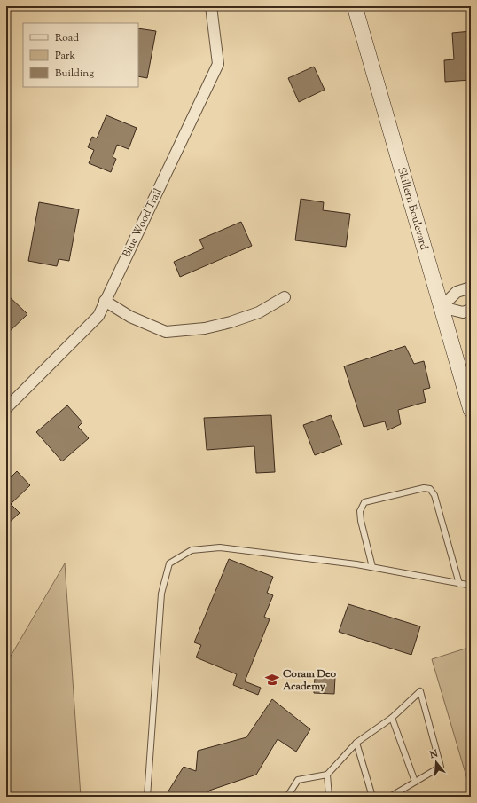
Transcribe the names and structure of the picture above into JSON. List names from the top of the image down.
{
  "streets": {
    "street": ["Skillern Boulevard", "Blue Wood Trail"]
  },
  "places": {
    "school or university": ["Coram Deo Academy"]
  },
  "legend": ["Road", "Park", "Building"],
  "north": "top"
}
